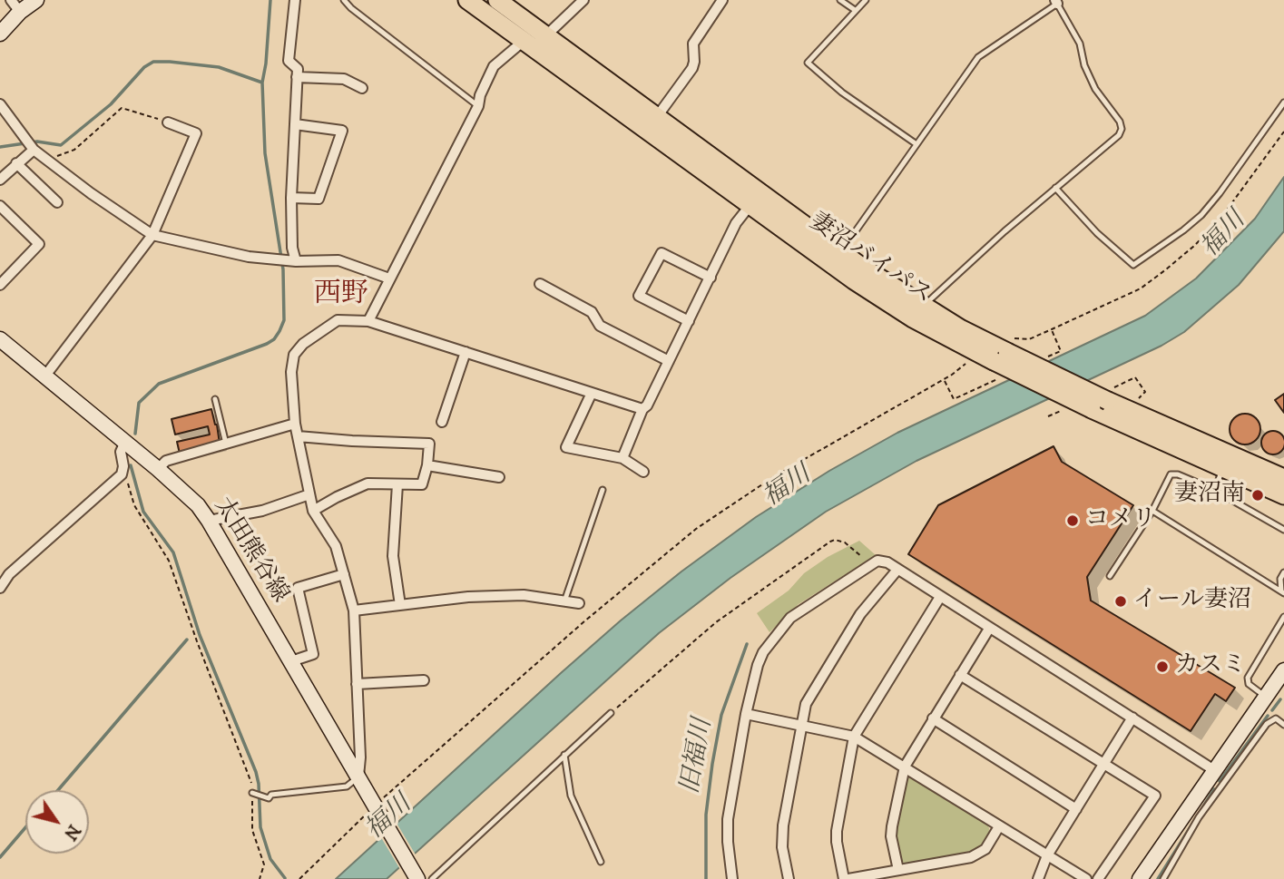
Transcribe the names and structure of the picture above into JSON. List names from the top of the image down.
{
  "streets": {
    "highway": ["妻沼バイパス"],
    "main road": ["太田熊谷線"]
  },
  "districts": ["西野"],
  "water": ["福川", "旧福川"],
  "places": [
    "妻沼南",
    "コメリ",
    "イール妻沼",
    "カスミ"
  ],
  "north": "bottom right"
}
